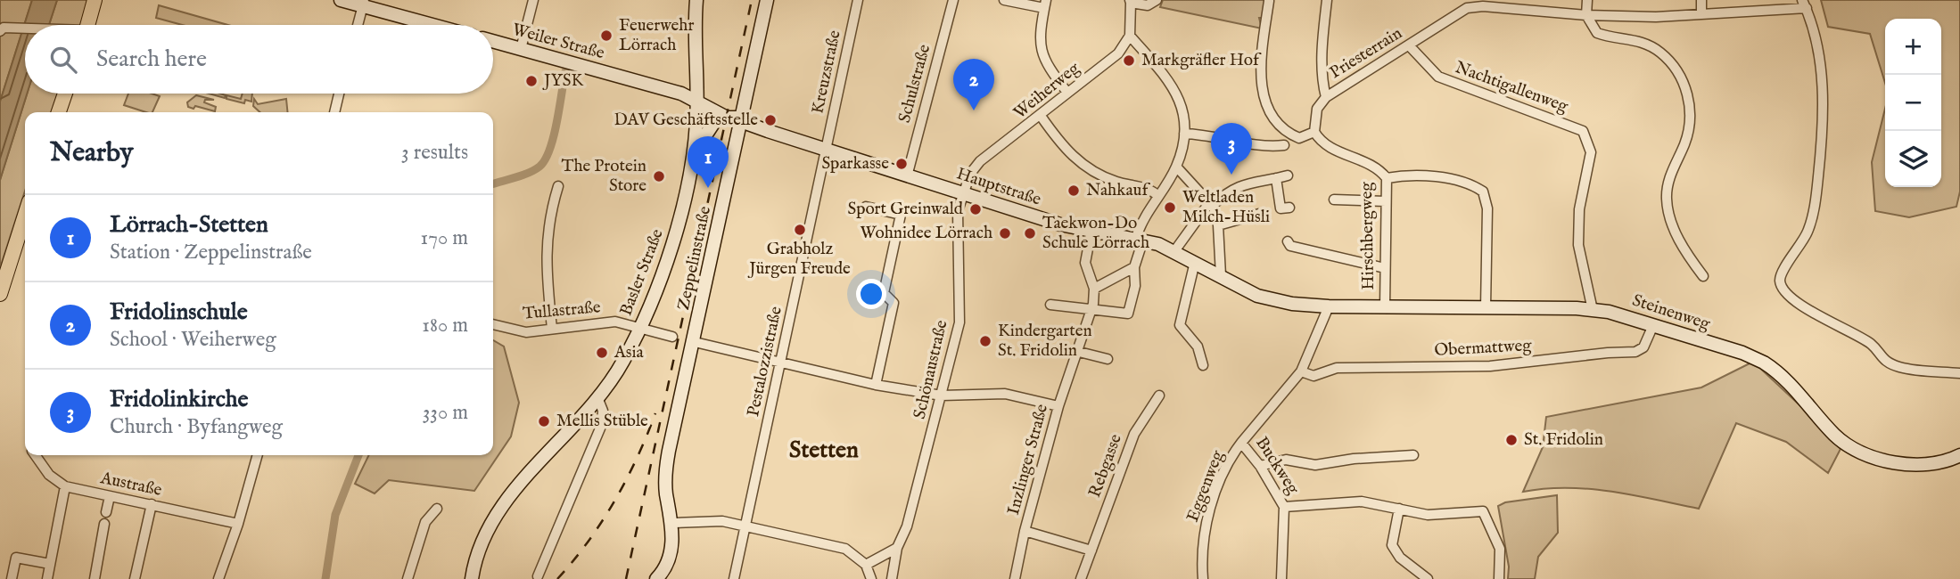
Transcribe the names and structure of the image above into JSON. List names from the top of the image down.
{
  "streets": {
    "street": [
      "Weiler Straße",
      "Priesterrain",
      "Kreuzstraße",
      "Schulstraße",
      "Nachtigallenweg",
      "Weiherweg",
      "Hauptstraße",
      "Hirschbergweg",
      "Zeppelinstraße",
      "Basler Straße",
      "Tullastraße",
      "Steinenweg",
      "Obermattweg",
      "Pestalozzistraße",
      "Schönaustraße",
      "Inzlinger Straße",
      "Rebgasse",
      "Buckweg",
      "Austraße",
      "Eggenweg"
    ]
  },
  "crossings": [
    ["Weiler Straße", "Hauptstraße"],
    ["Weiler Straße", "Basler Straße"],
    ["Priesterrain", "Nachtigallenweg"],
    ["Priesterrain", "Hirschbergweg"],
    ["Kreuzstraße", "Hauptstraße"],
    ["Kreuzstraße", "Pestalozzistraße"],
    ["Schulstraße", "Hauptstraße"],
    ["Nachtigallenweg", "Steinenweg"],
    ["Weiherweg", "Hauptstraße"],
    ["Weiherweg", "Schönaustraße"],
    ["Hauptstraße", "Zeppelinstraße"],
    ["Hauptstraße", "Basler Straße"],
    ["Hauptstraße", "Steinenweg"],
    ["Hauptstraße", "Pestalozzistraße"],
    ["Hauptstraße", "Schönaustraße"],
    ["Hauptstraße", "Inzlinger Straße"],
    ["Hauptstraße", "Buckweg"],
    ["Hirschbergweg", "Steinenweg"],
    ["Basler Straße", "Tullastraße"],
    ["Steinenweg", "Obermattweg"],
    ["Steinenweg", "Buckweg"],
    ["Obermattweg", "Buckweg"],
    ["Buckweg", "Eggenweg"]
  ],
  "districts": ["Stetten"],
  "places": [
    "Feuerwehr Lörrach",
    "Markgräfler Hof",
    "JYSK",
    "DAV Geschäftsstelle",
    "Sparkasse",
    "The Protein Store",
    "Nahkauf",
    "Weltladen Milch-Hüsli",
    "Sport Greinwald",
    "Grabholz Jürgen Freude",
    "Wohnidee Lörrach",
    "Taekwon-Do Schule Lörrach",
    "Kindergarten St. Fridolin",
    "Asia",
    "Mellis Stüble",
    "St. Fridolin"
  ],
  "page": {
    "map_buttons": ["+", "−"],
    "search": "Search here",
    "pins": ["2", "3", "1"],
    "heading": ["Nearby", "3 results"],
    "list": [
      {
        "mark": "1",
        "name": "Lörrach-Stetten",
        "note": "Station · Zeppelinstraße",
        "value": "170 m"
      },
      {
        "mark": "2",
        "name": "Fridolinschule",
        "note": "School · Weiherweg",
        "value": "180 m"
      },
      {
        "mark": "3",
        "name": "Fridolinkirche",
        "note": "Church · Byfangweg",
        "value": "330 m"
      }
    ]
  }
}
